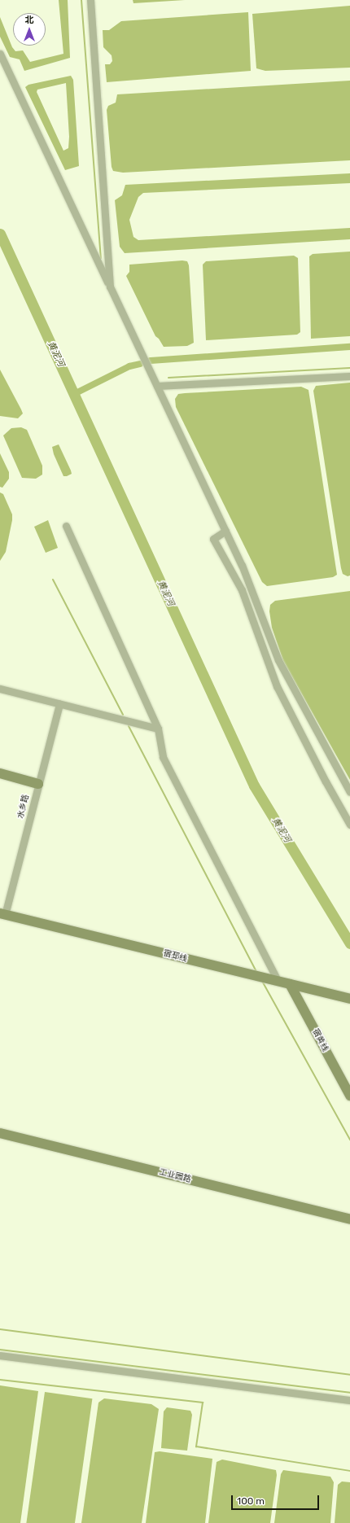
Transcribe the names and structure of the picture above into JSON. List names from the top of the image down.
{
  "streets": {
    "street": [
      "水乡路",
      "宿邳线",
      "宿黄线",
      "工业园路"
    ]
  },
  "crossings": [
    ["水乡路", "宿邳线"],
    ["宿邳线", "宿黄线"]
  ],
  "water": ["黄泥河"],
  "scale_bar": "100 m",
  "north": "top"
}
